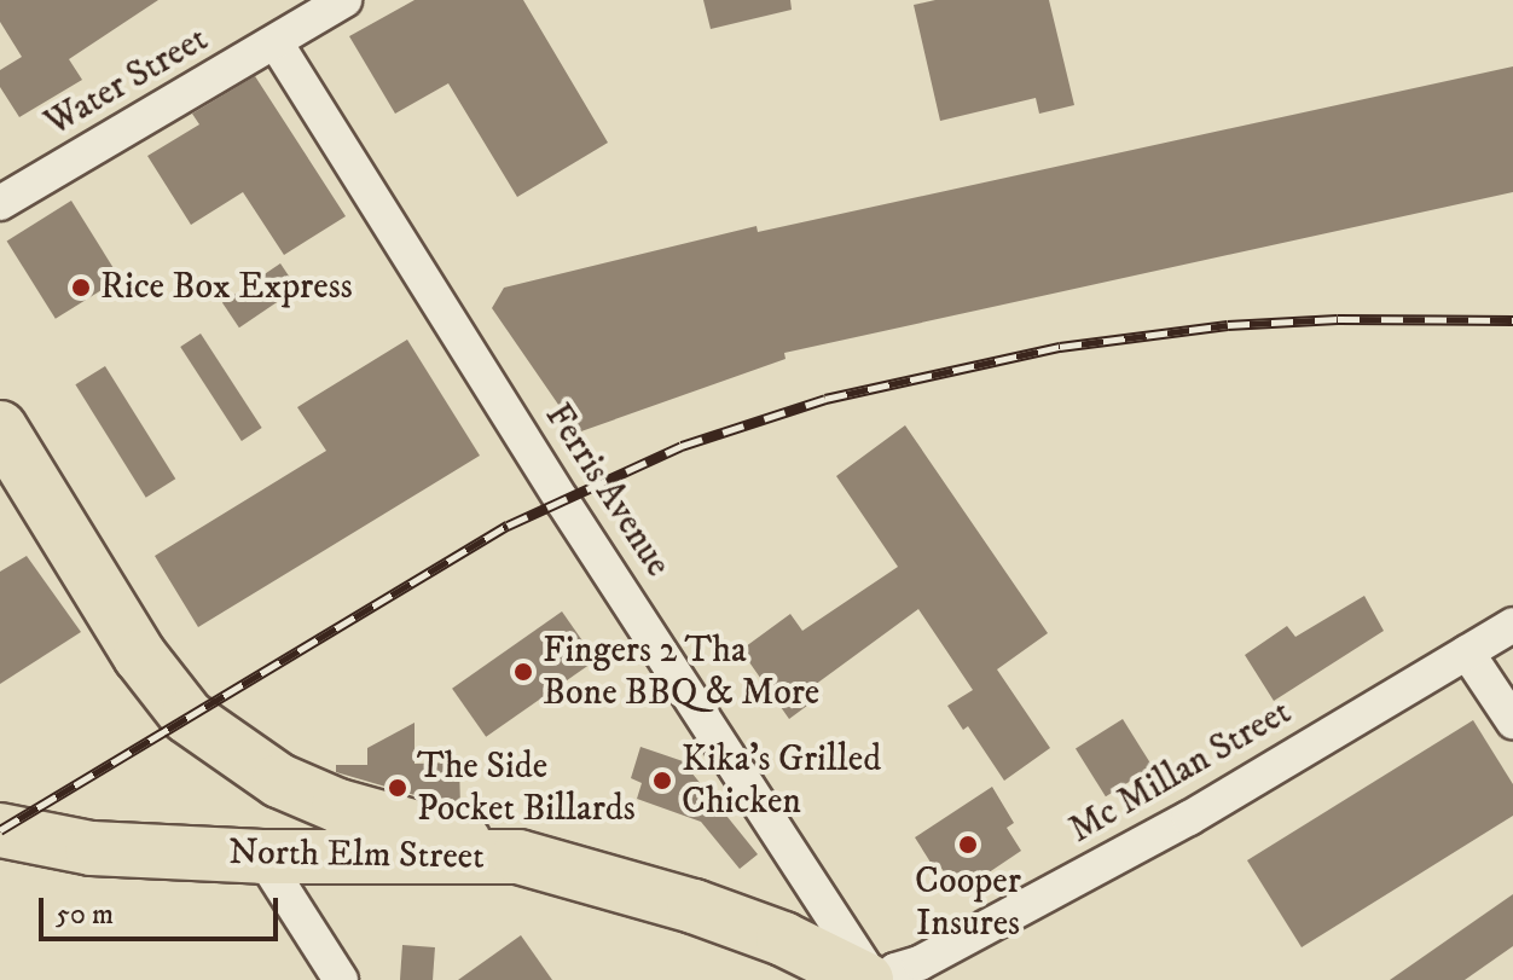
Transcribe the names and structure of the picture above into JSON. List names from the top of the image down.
{
  "streets": {
    "main road": ["North Elm Street"],
    "street": ["Water Street", "Ferris Avenue", "Mc Millan Street"]
  },
  "crossings": [
    ["Water Street", "Ferris Avenue"],
    ["Ferris Avenue", "North Elm Street"]
  ],
  "places": [
    "Rice Box Express",
    "Fingers 2 Tha Bone BBQ & More",
    "Kika's Grilled Chicken",
    "The Side Pocket Billards",
    "Cooper Insures"
  ],
  "scale_bar": "50 m"
}
